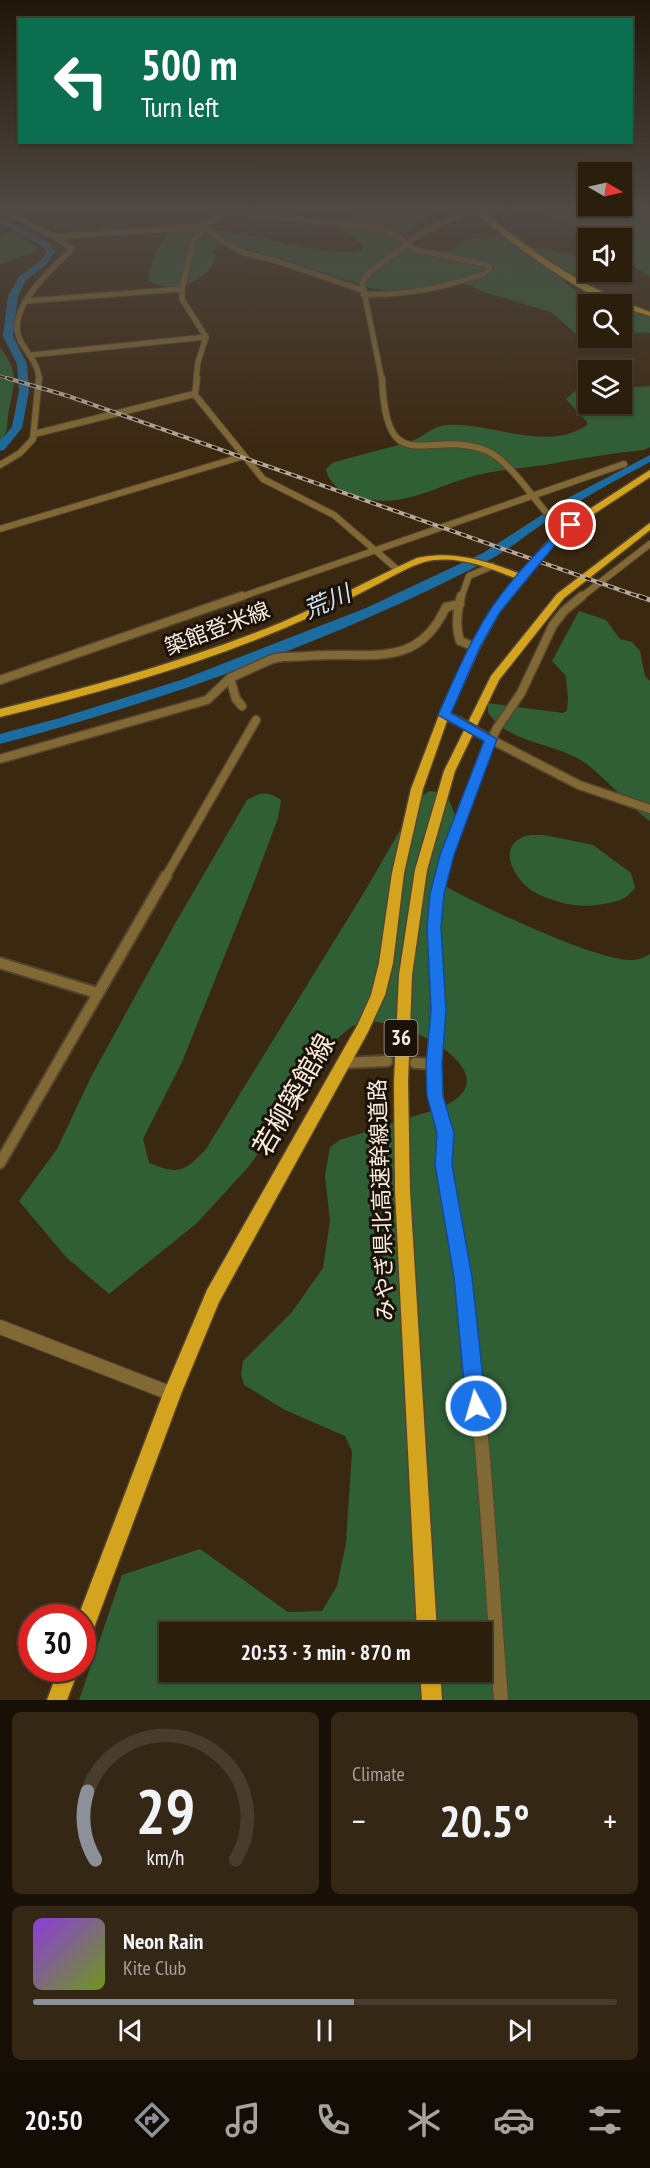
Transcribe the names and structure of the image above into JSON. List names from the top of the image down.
{
  "streets": {
    "main road": [
      "築館登米線",
      "36",
      "若柳築館線",
      "みやぎ県北高速幹線道路"
    ]
  },
  "crossings": [
    ["築館登米線", "若柳築館線"]
  ],
  "water": ["荒川"],
  "north": "right",
  "page": {
    "turn": ["500 m", "Turn left"],
    "limit": "30",
    "trip": "20:53 · 3 min · 870 m",
    "tile": "Climate",
    "heat": ["−", "20.5°", "+"],
    "song": ["Neon Rain", "Kite Club"],
    "tabs": "20:50",
    "gauge": ["29", "km/h"]
  }
}
